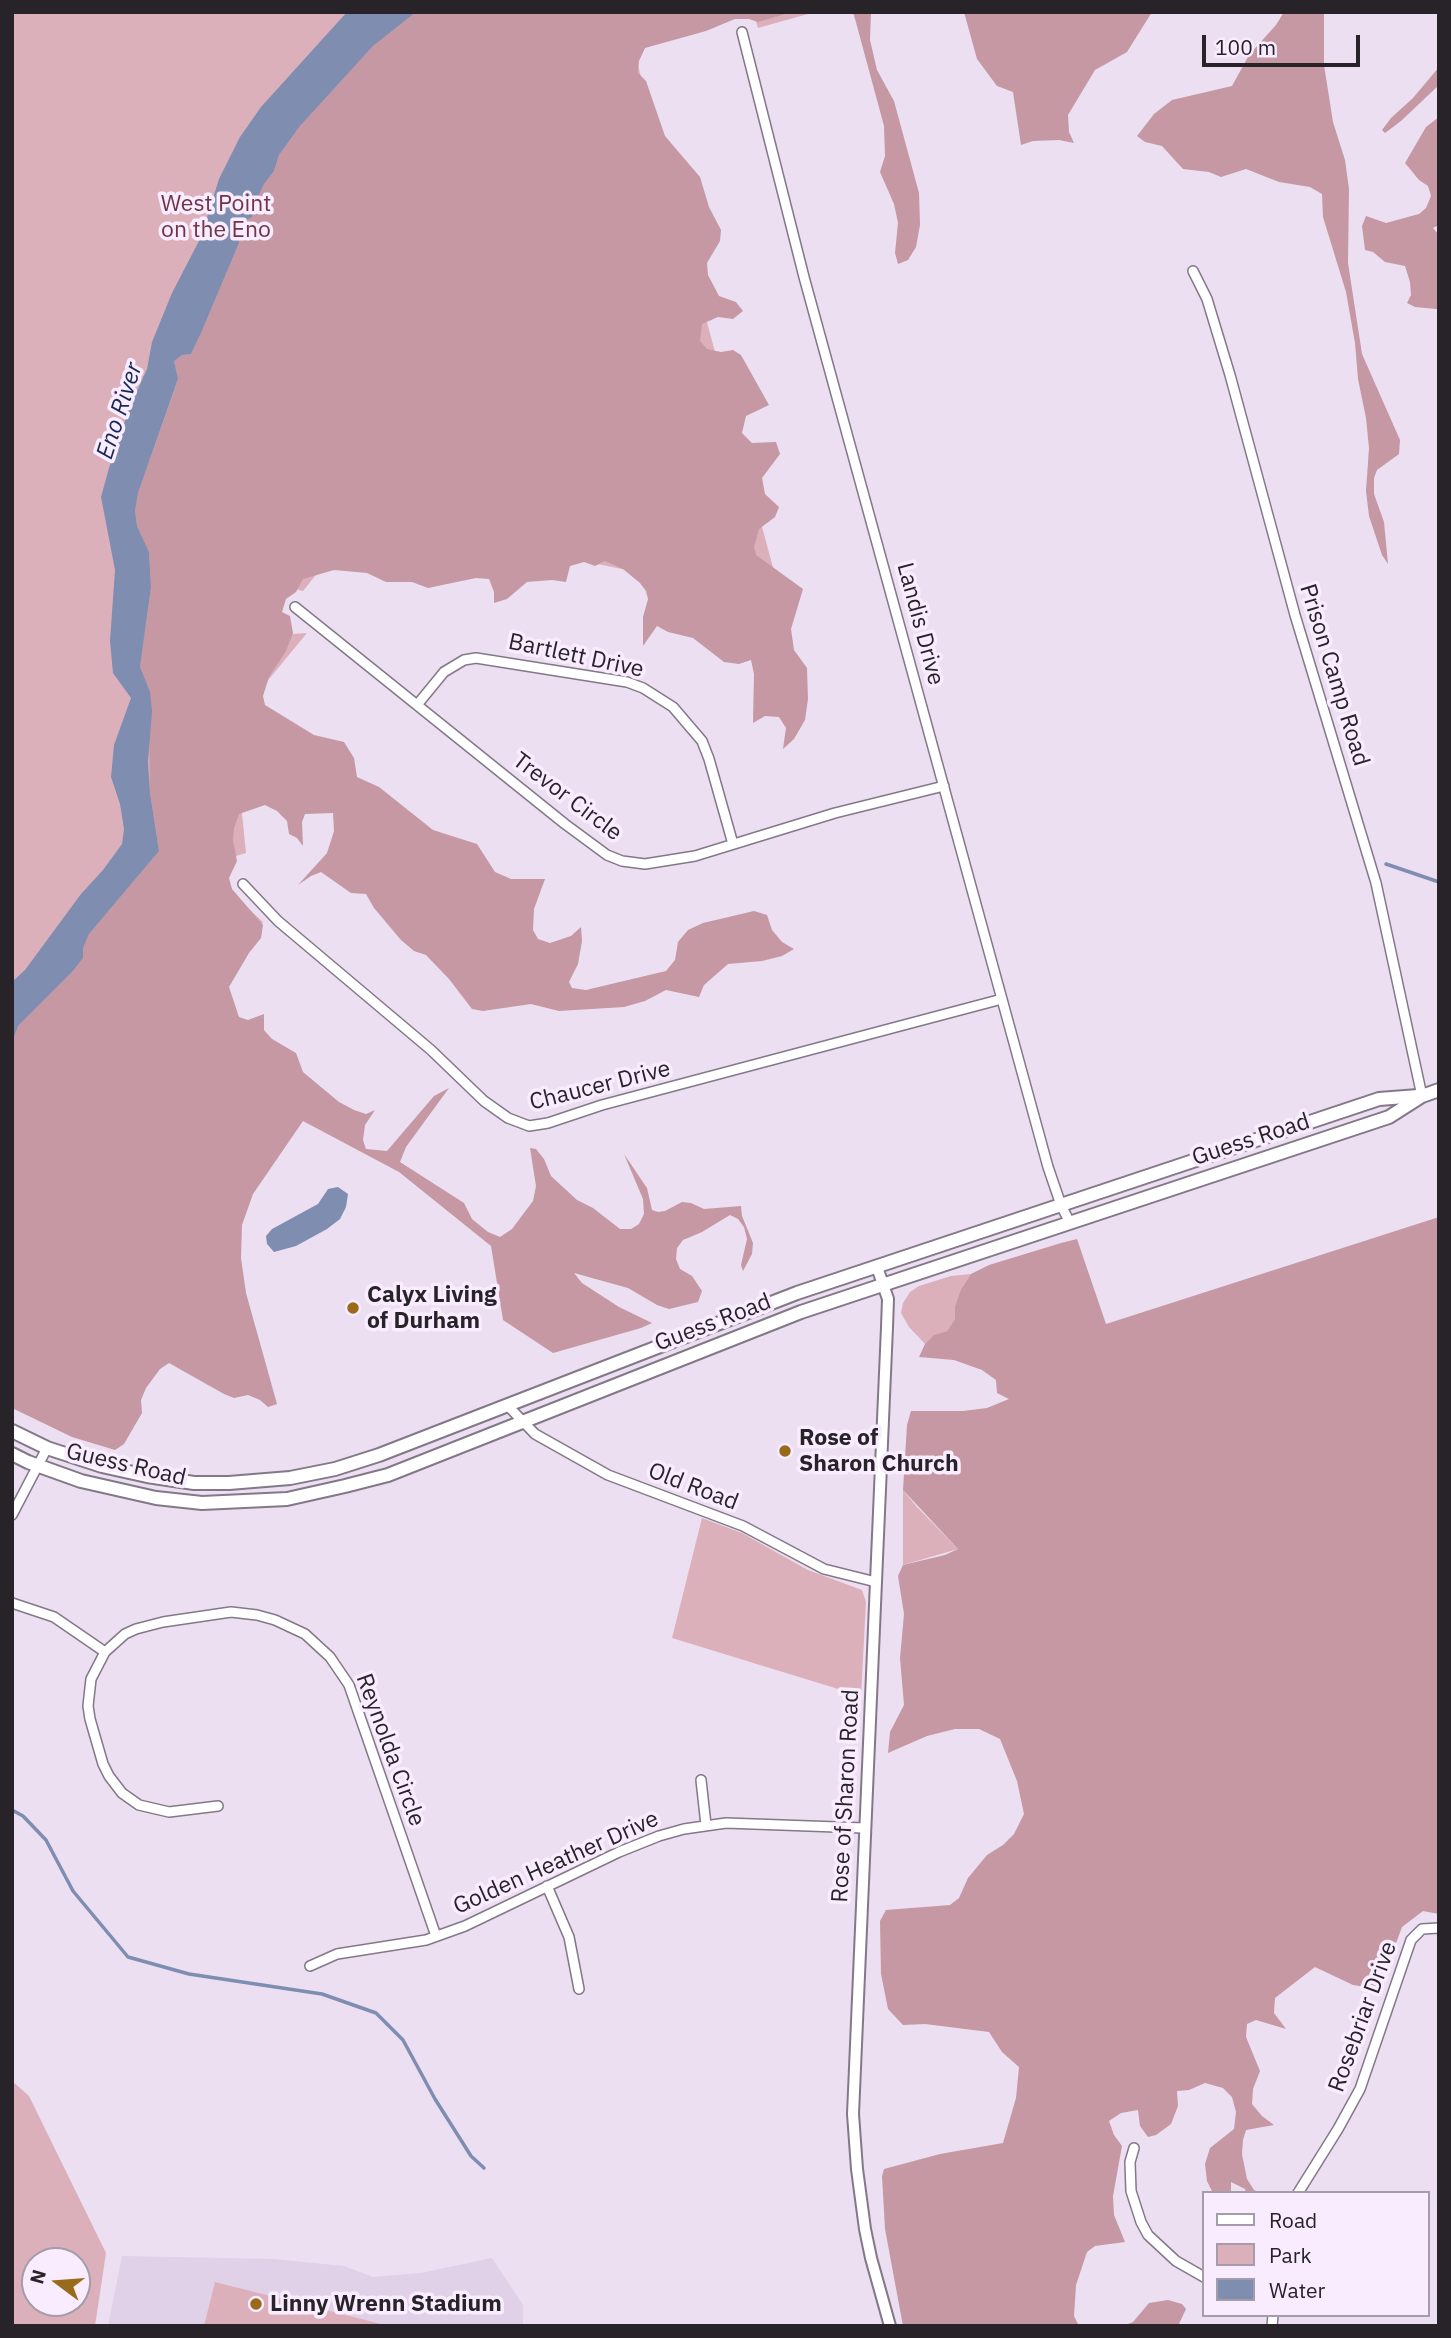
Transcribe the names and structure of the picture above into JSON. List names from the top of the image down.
{
  "streets": {
    "main road": ["Guess Road"],
    "street": [
      "Landis Drive",
      "Bartlett Drive",
      "Prison Camp Road",
      "Trevor Circle",
      "Chaucer Drive",
      "Old Road",
      "Reynolda Circle",
      "Rose of Sharon Road",
      "Golden Heather Drive",
      "Rosebriar Drive"
    ]
  },
  "crossings": [
    ["Landis Drive", "Trevor Circle"],
    ["Landis Drive", "Chaucer Drive"],
    ["Landis Drive", "Guess Road"],
    ["Bartlett Drive", "Trevor Circle"],
    ["Prison Camp Road", "Guess Road"],
    ["Guess Road", "Old Road"],
    ["Guess Road", "Rose of Sharon Road"],
    ["Old Road", "Rose of Sharon Road"],
    ["Reynolda Circle", "Golden Heather Drive"],
    ["Rose of Sharon Road", "Golden Heather Drive"]
  ],
  "water": ["Eno River"],
  "parks": ["West Point on the Eno"],
  "places": ["Calyx Living of Durham", "Rose of Sharon Church", "Linny Wrenn Stadium"],
  "legend": ["Road", "Park", "Water"],
  "scale_bar": "100 m",
  "north": "left"
}
